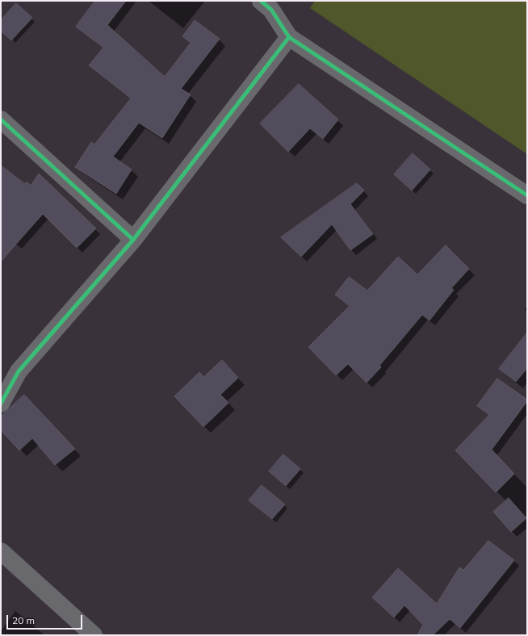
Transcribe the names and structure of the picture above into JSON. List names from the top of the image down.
{
  "scale_bar": "20 m"
}
